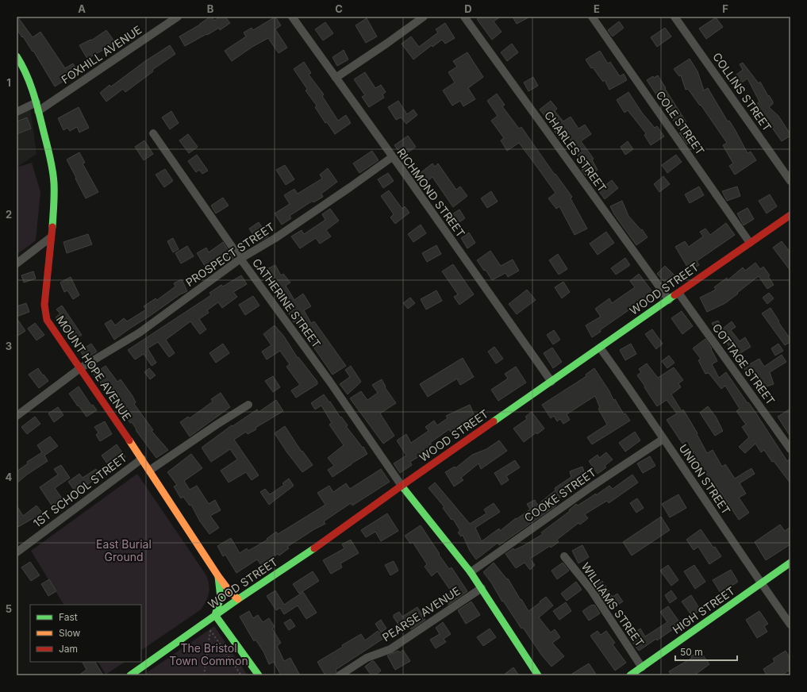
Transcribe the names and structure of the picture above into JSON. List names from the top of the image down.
{
  "streets": {
    "street": [
      "FOXHILL AVENUE",
      "COLLINS STREET",
      "COLE STREET",
      "CHARLES STREET",
      "RICHMOND STREET",
      "PROSPECT STREET",
      "WOOD STREET",
      "CATHERINE STREET",
      "COTTAGE STREET",
      "MOUNT HOPE AVENUE",
      "UNION STREET",
      "1ST SCHOOL STREET",
      "COOKE STREET",
      "WILLIAMS STREET",
      "HIGH STREET",
      "PEARSE AVENUE"
    ]
  },
  "crossings": [
    ["FOXHILL AVENUE", "MOUNT HOPE AVENUE"],
    ["COLE STREET", "WOOD STREET"],
    ["CHARLES STREET", "WOOD STREET"],
    ["RICHMOND STREET", "PROSPECT STREET"],
    ["RICHMOND STREET", "WOOD STREET"],
    ["PROSPECT STREET", "CATHERINE STREET"],
    ["PROSPECT STREET", "MOUNT HOPE AVENUE"],
    ["WOOD STREET", "CATHERINE STREET"],
    ["WOOD STREET", "COTTAGE STREET"],
    ["WOOD STREET", "MOUNT HOPE AVENUE"],
    ["WOOD STREET", "UNION STREET"],
    ["MOUNT HOPE AVENUE", "1ST SCHOOL STREET"],
    ["UNION STREET", "COOKE STREET"],
    ["UNION STREET", "HIGH STREET"],
    ["WILLIAMS STREET", "HIGH STREET"]
  ],
  "parks": ["East Burial Ground", "The Bristol Town Common"],
  "legend": ["Fast", "Slow", "Jam"],
  "scale_bar": "50 m",
  "grid": {
    "columns": [
      "A",
      "B",
      "C",
      "D",
      "E",
      "F"
    ],
    "rows": [
      "1",
      "2",
      "3",
      "4",
      "5"
    ]
  }
}
